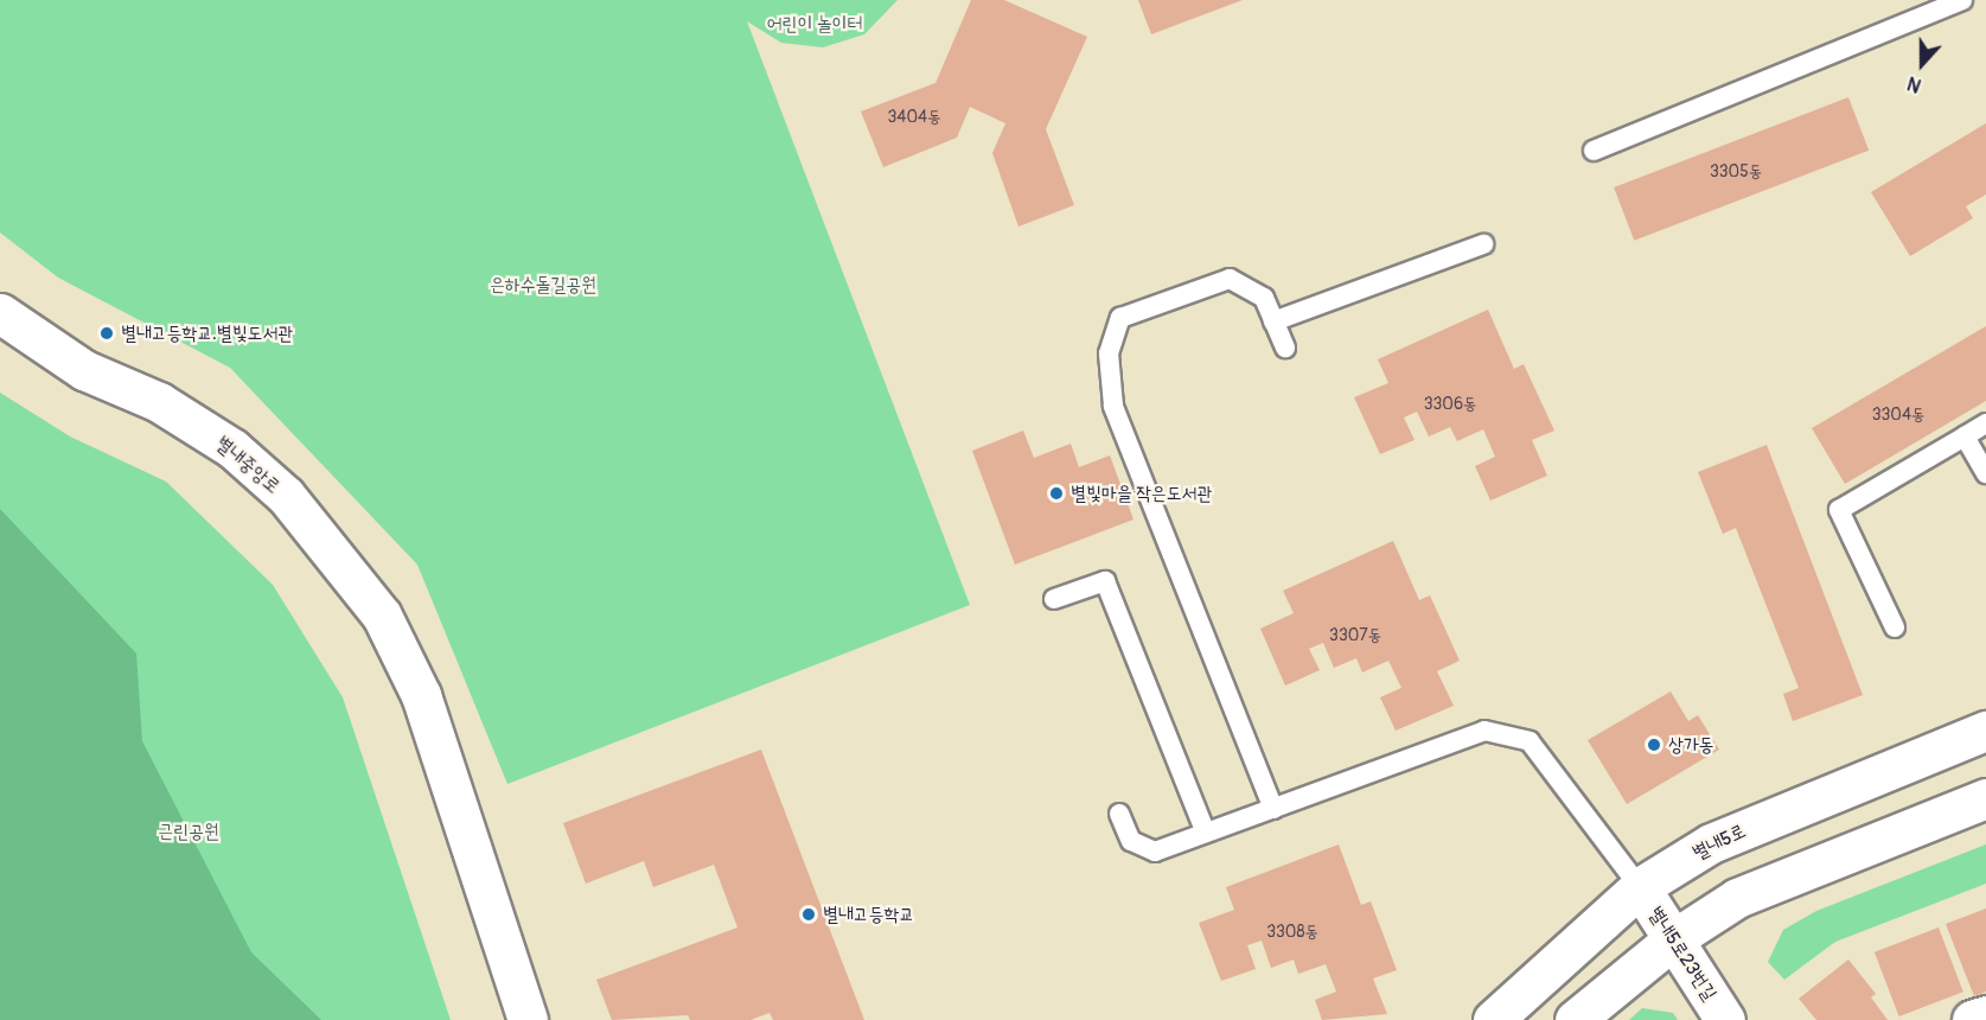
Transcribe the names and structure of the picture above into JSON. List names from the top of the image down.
{
  "streets": {
    "street": ["별내중앙로", "별내5로", "별내5로23번길"]
  },
  "crossings": [
    ["별내5로", "별내5로23번길"]
  ],
  "parks": ["어린이 놀이터", "은하수돌길공원", "근린공원"],
  "places": [
    "별내고등학교.별빛도서관",
    "별빛마을 작은도서관",
    "상가동",
    "별내고등학교"
  ],
  "house_numbers": [
    "3404동",
    "3305동",
    "3306동",
    "3304동",
    "3307동",
    "3308동"
  ],
  "north": "bottom"
}
